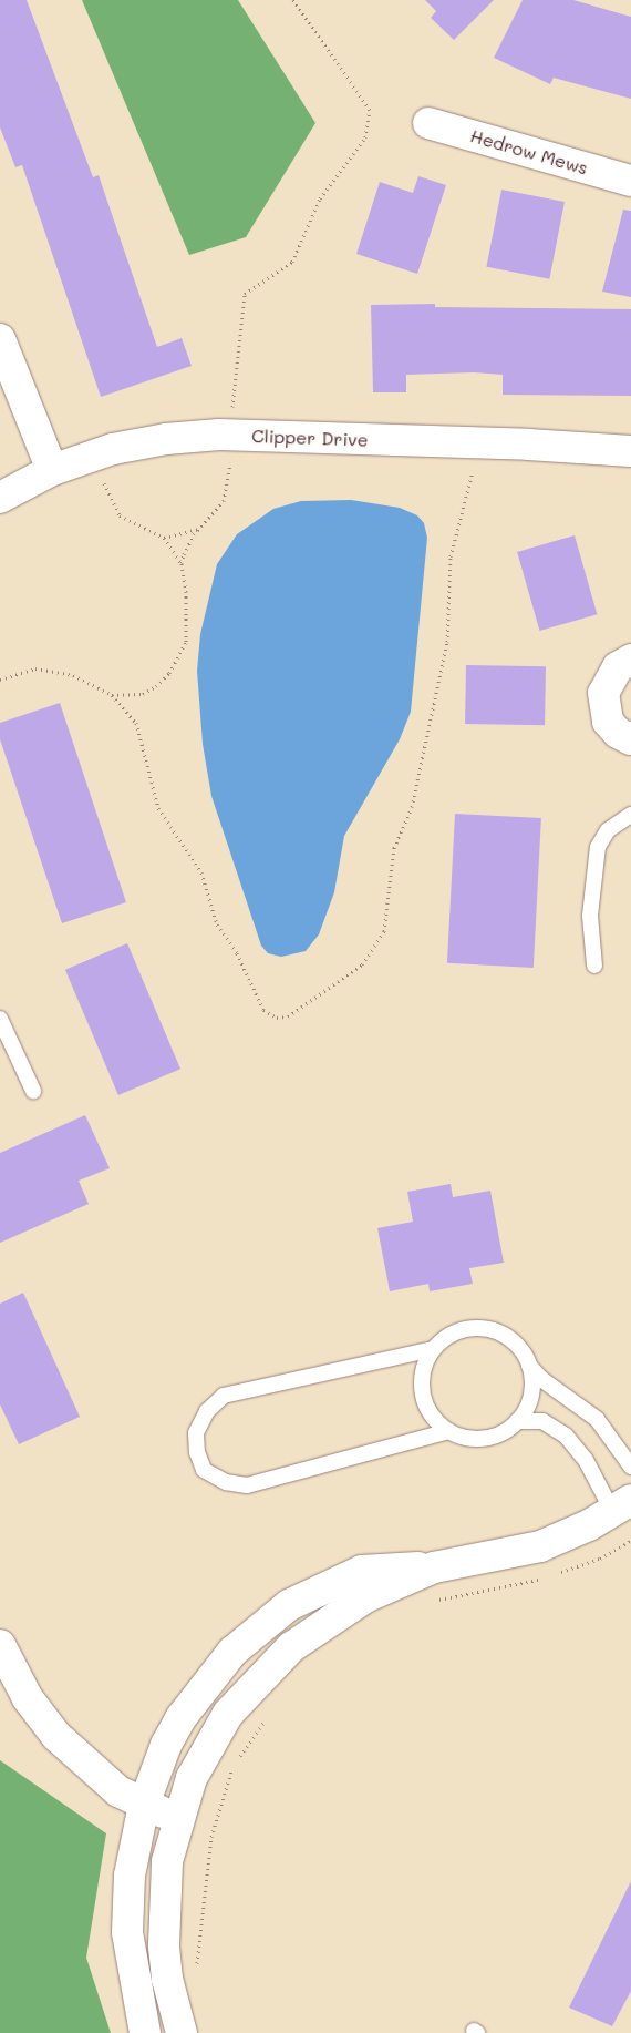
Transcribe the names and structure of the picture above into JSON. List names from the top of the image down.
{
  "streets": {
    "street": ["Hedrow Mews", "Clipper Drive"]
  }
}
